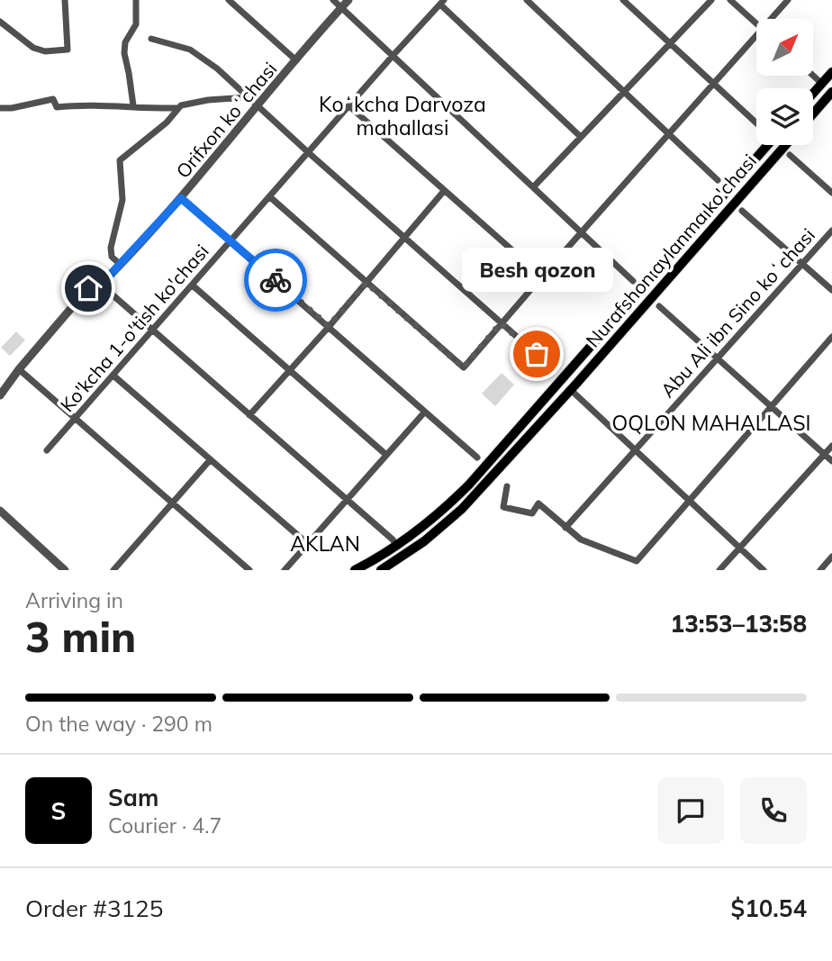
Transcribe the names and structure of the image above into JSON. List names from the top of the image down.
{
  "streets": {
    "main road": ["Nurafshon aylanma ko'chasi"],
    "street": ["Orifxon koʻchasi", "Abu Ali ibn Sino koʻchasi", "Ko'kcha 1-o'tish ko'chasi"]
  },
  "districts": ["Koʻkcha Darvoza mahallasi", "OQLON MAHALLASI", "AKLAN"],
  "places": ["Besh qozon"],
  "north": "top right",
  "page": {
    "bubble": "Besh qozon",
    "heading": ["3 min", "Arriving in", "13:53–13:58"],
    "panel": [
      "Sam",
      "Courier · 4.7",
      "Order #3125",
      "$10.54"
    ],
    "bar": "On the way · 290 m",
    "round": "S"
  }
}
